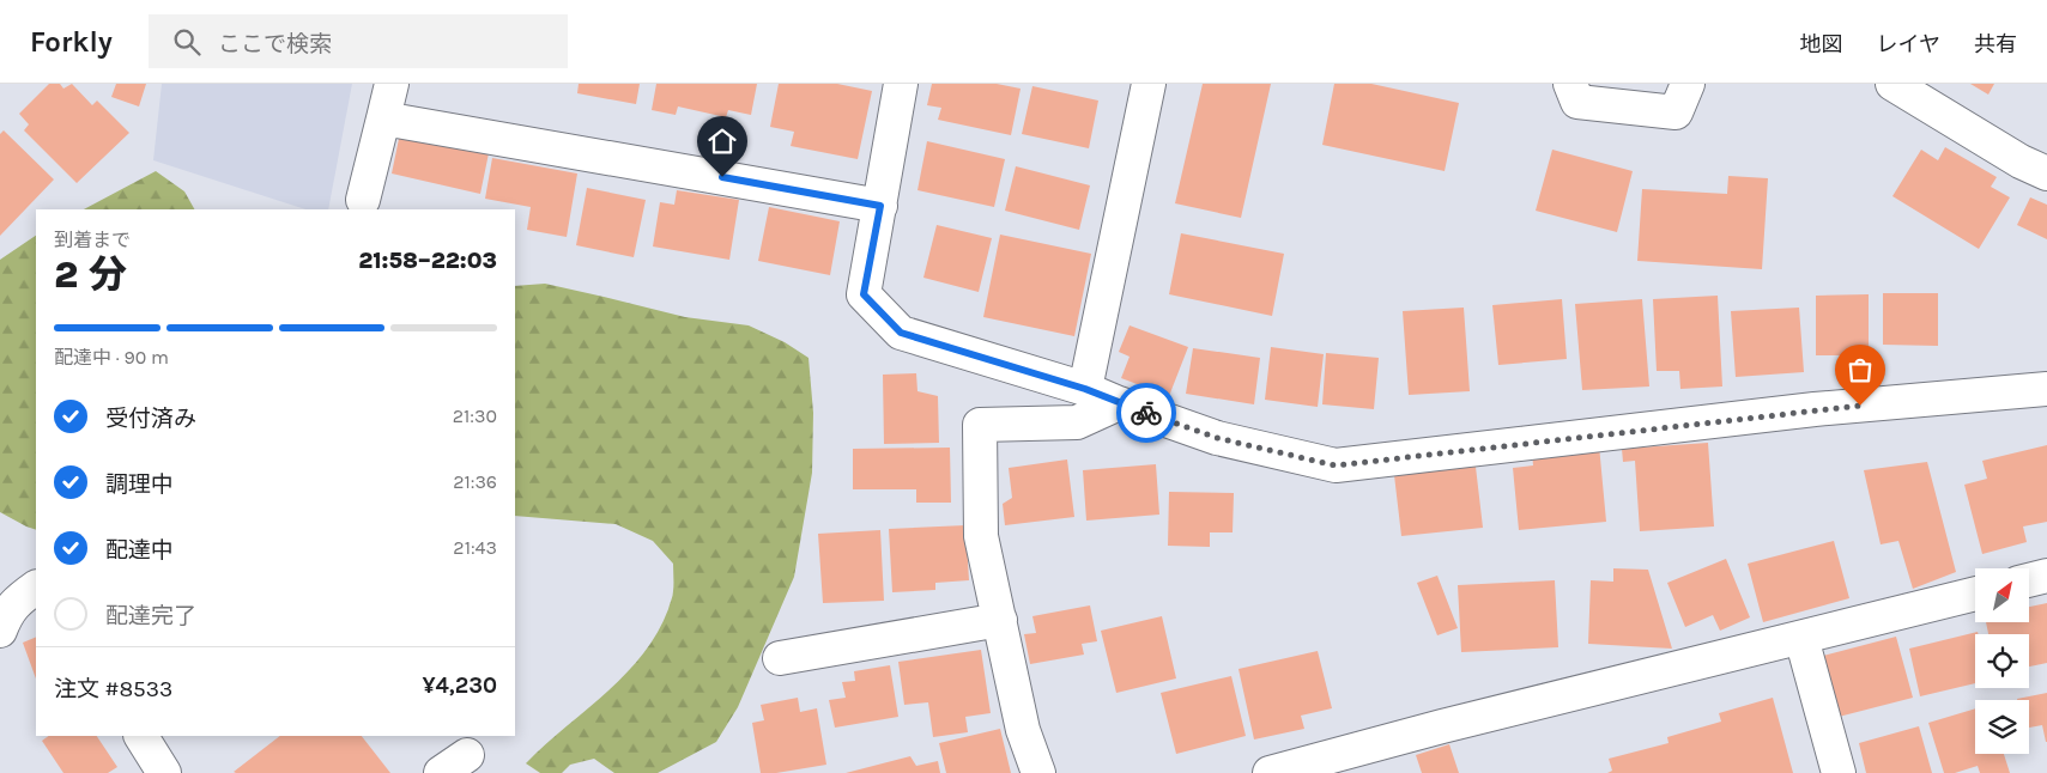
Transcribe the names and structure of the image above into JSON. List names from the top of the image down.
{
  "north": "top right",
  "page": {
    "header": "Forkly",
    "search": "ここで検索",
    "nav": ["地図", "レイヤ", "共有"],
    "heading": ["2 分", "到着まで", "21:58–22:03"],
    "panel": ["注文 #8533", "¥4,230"],
    "bar": "配達中 · 90 m",
    "list": [
      ["受付済み", "21:30"],
      ["調理中", "21:36"],
      ["配達中", "21:43"],
      "配達完了"
    ]
  }
}
